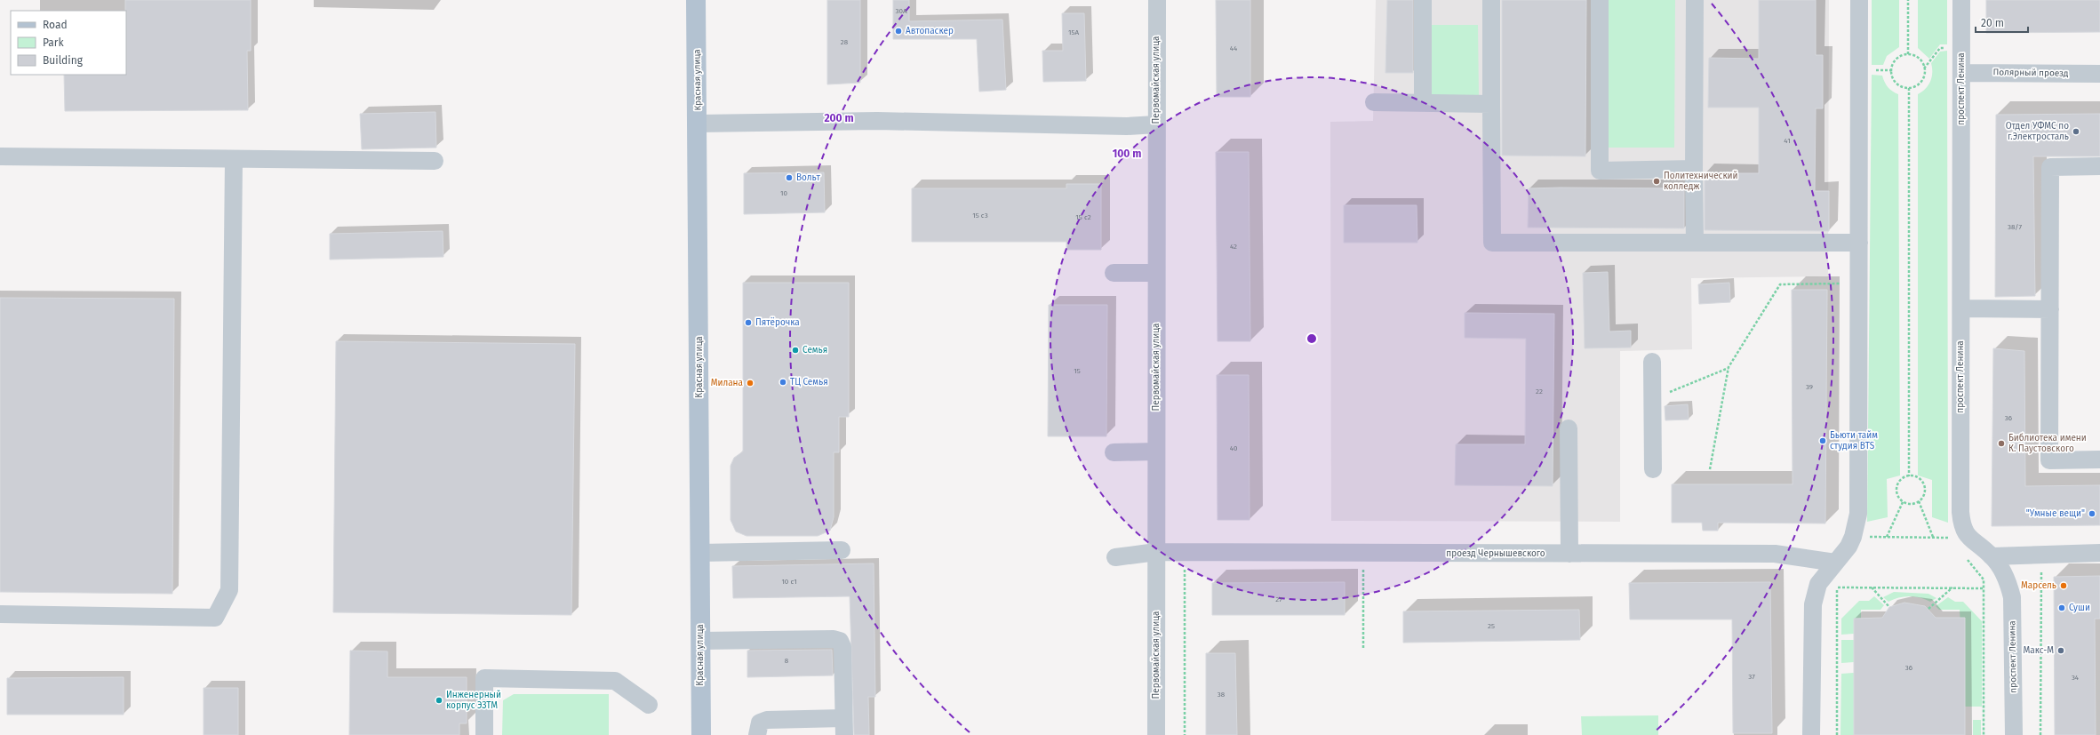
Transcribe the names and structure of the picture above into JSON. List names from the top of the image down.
{
  "streets": {
    "main road": ["Красная улица"],
    "street": [
      "Полярный проезд",
      "Первомайская улица",
      "проспект Ленина",
      "проезд Чернышевского"
    ]
  },
  "crossings": [
    ["Полярный проезд", "проспект Ленина"],
    ["Первомайская улица", "проезд Чернышевского"]
  ],
  "places": [
    "Автопаскер",
    "Отдел УФМС по г.Электросталь",
    "Вольт",
    "Политехнический колледж",
    "Пятёрочка",
    "Семья",
    "ТЦ Семья",
    "Милана",
    "Бьюти тайм студия BTS",
    "Библиотека имени К. Паустовского",
    "\"Умные вещи\"",
    "Марсель",
    "Суши",
    "Макс-М",
    "Инженерный корпус ЭЗТМ"
  ],
  "house_numbers": [
    "30А",
    "15А",
    "28",
    "44",
    "41",
    "10",
    "15 с3",
    "15 с2",
    "38/7",
    "42",
    "15",
    "39",
    "22",
    "36",
    "40",
    "10 с1",
    "27",
    "25",
    "8",
    "36",
    "37",
    "34",
    "38"
  ],
  "legend": ["Road", "Park", "Building"],
  "scale_bar": "20 m",
  "rings": ["200 m", "100 m"]
}
